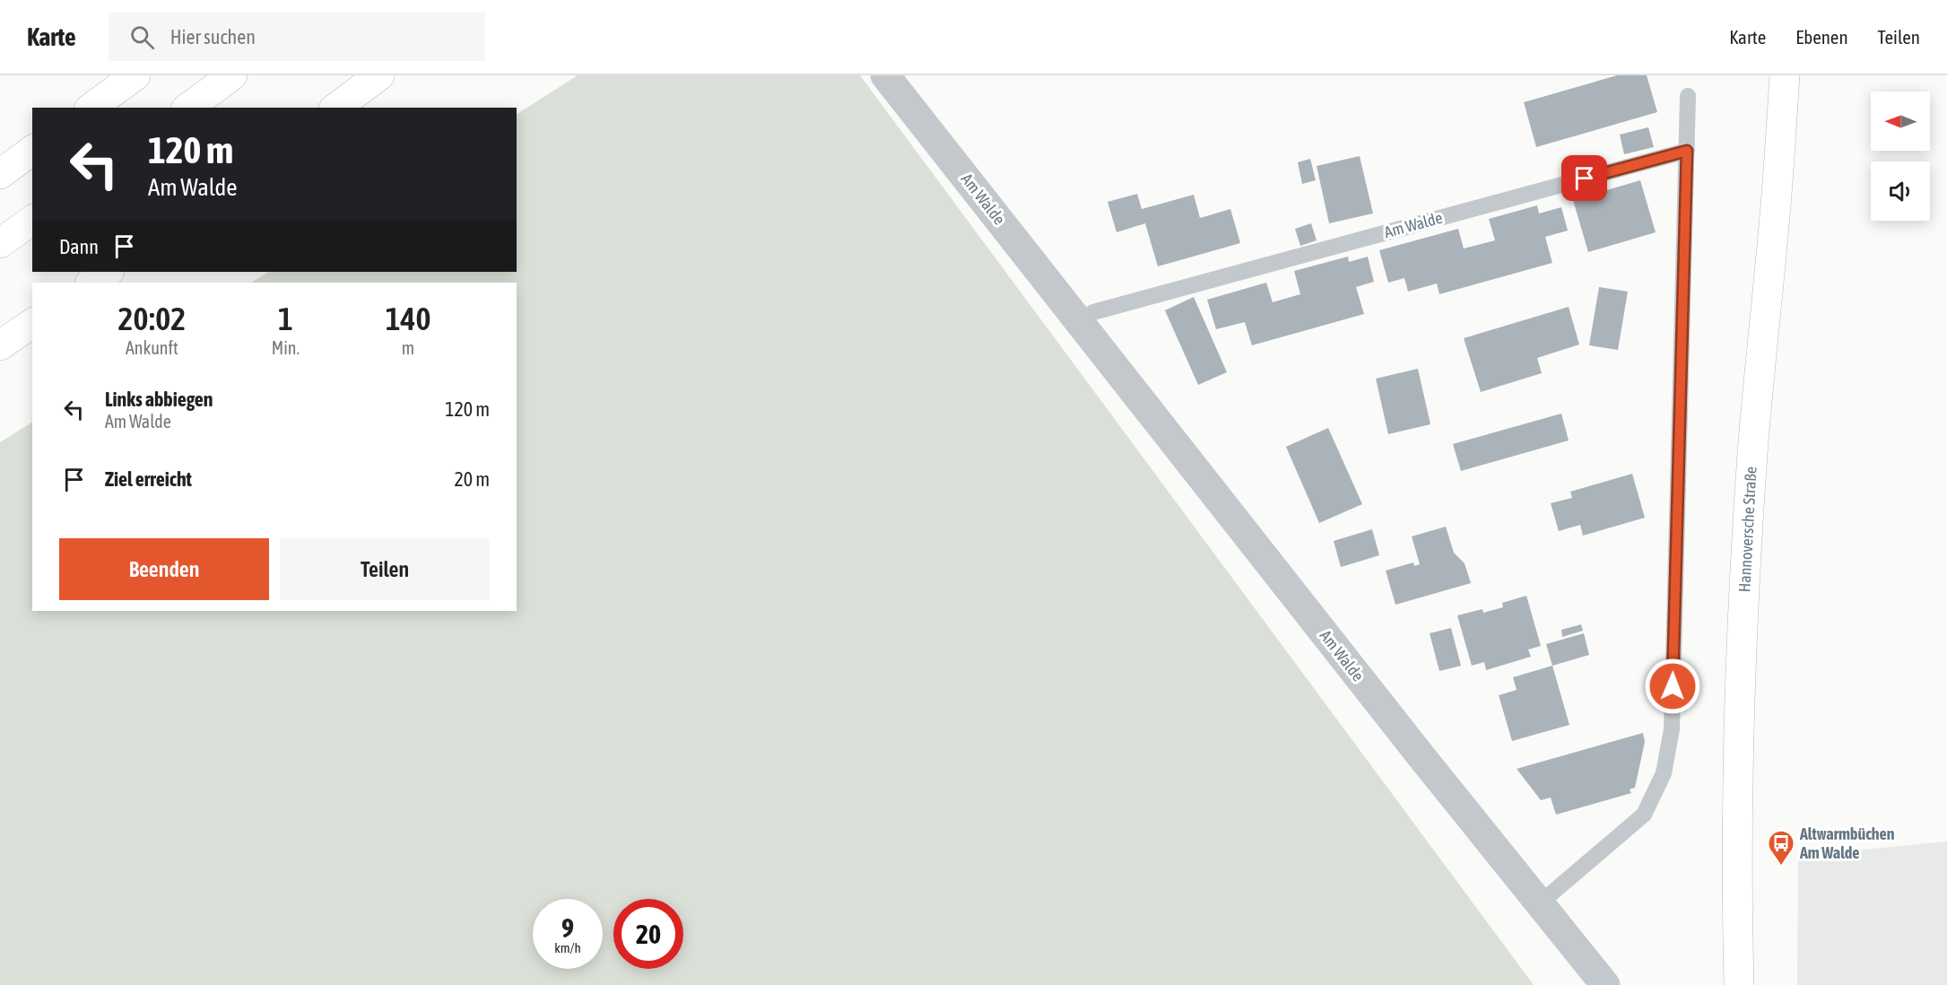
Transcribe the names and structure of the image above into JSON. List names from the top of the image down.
{
  "streets": {
    "main road": ["Hannoversche Straße"],
    "street": ["Am Walde"]
  },
  "places": {
    "bus stop": ["Altwarmbüchen Am Walde"]
  },
  "north": "left",
  "page": {
    "header": "Karte",
    "search": "Hier suchen",
    "nav": ["Karte", "Ebenen", "Teilen"],
    "turn": ["120 m", "Am Walde"],
    "then": "Dann",
    "eta": [
      "20:02",
      "Ankunft",
      "1",
      "Min.",
      "140",
      "m"
    ],
    "list": [
      {
        "name": "Links abbiegen",
        "note": "Am Walde",
        "value": "120 m"
      },
      {
        "name": "Ziel erreicht",
        "value": "20 m"
      }
    ],
    "buttons": ["Beenden", "Teilen"],
    "speed": "9 km/h",
    "limit": "20"
  }
}
